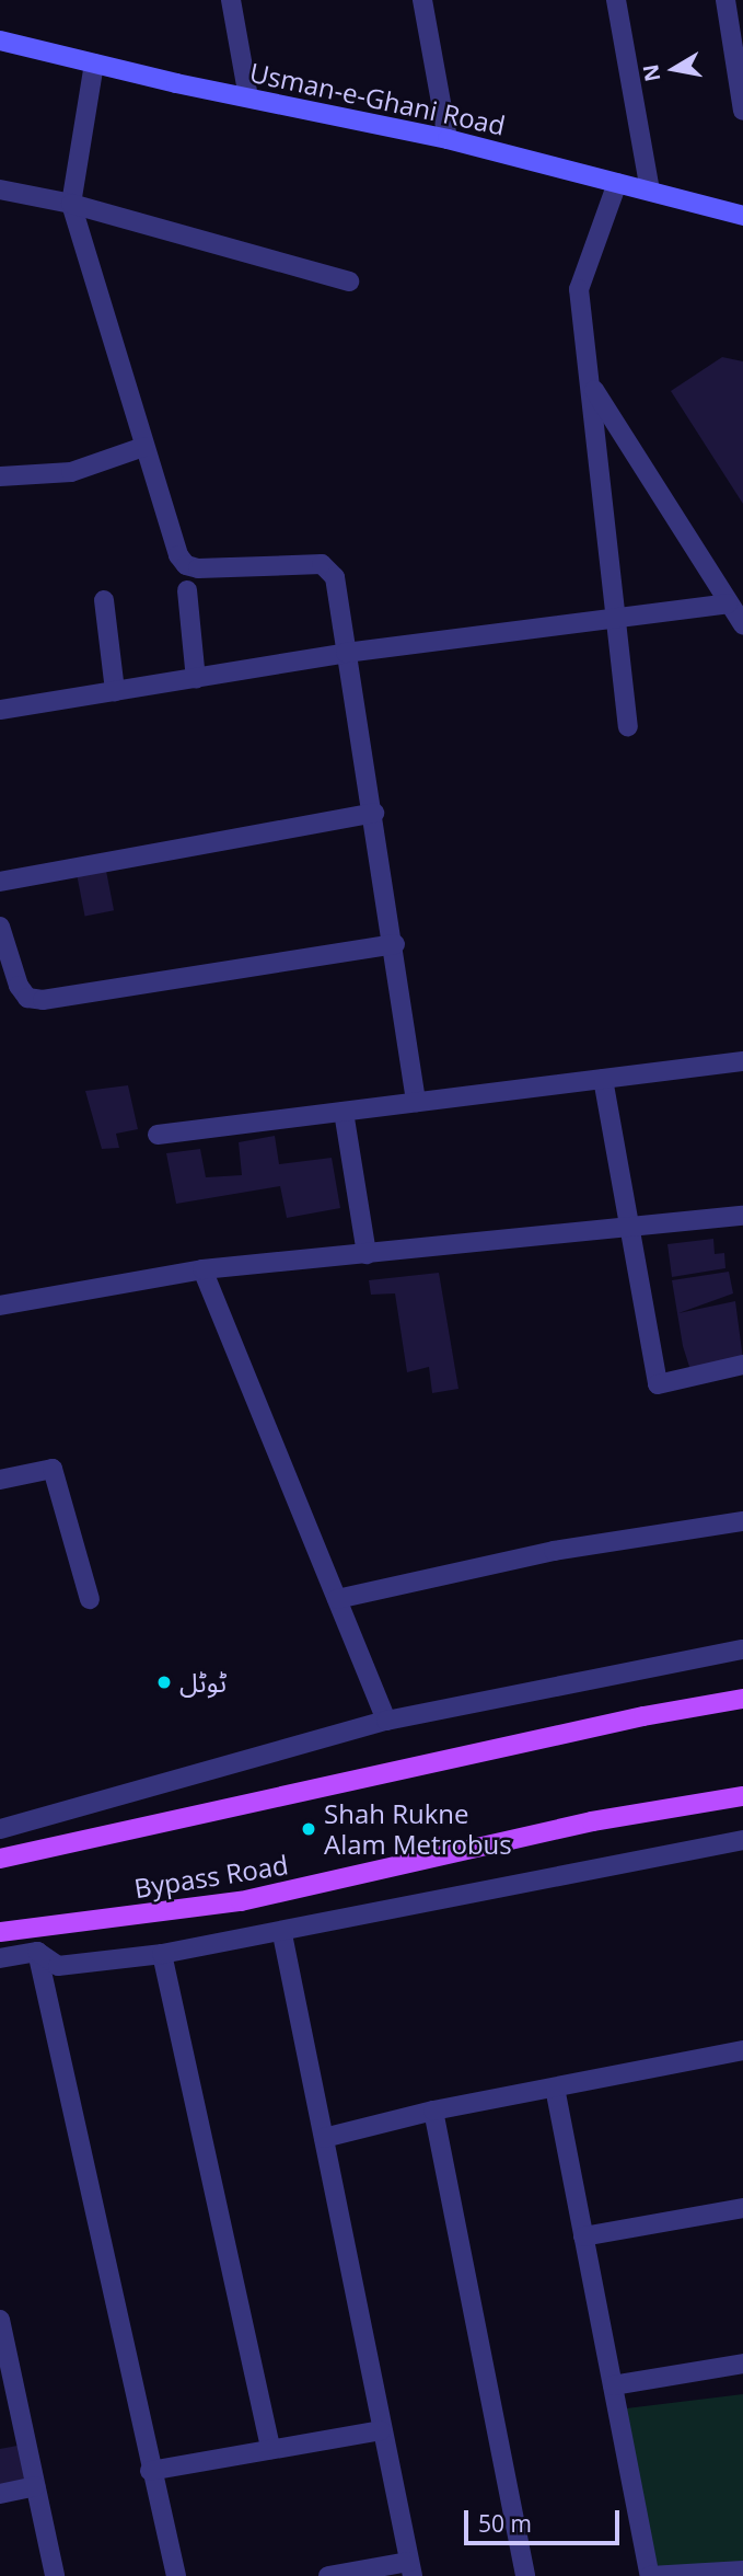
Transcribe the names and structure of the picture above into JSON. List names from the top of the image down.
{
  "streets": {
    "main road": ["Usman-e-Ghani Road", "Bypass Road"]
  },
  "places": ["ٹوٹل", "Shah Rukne Alam Metrobus"],
  "scale_bar": "50 m",
  "north": "left"
}
